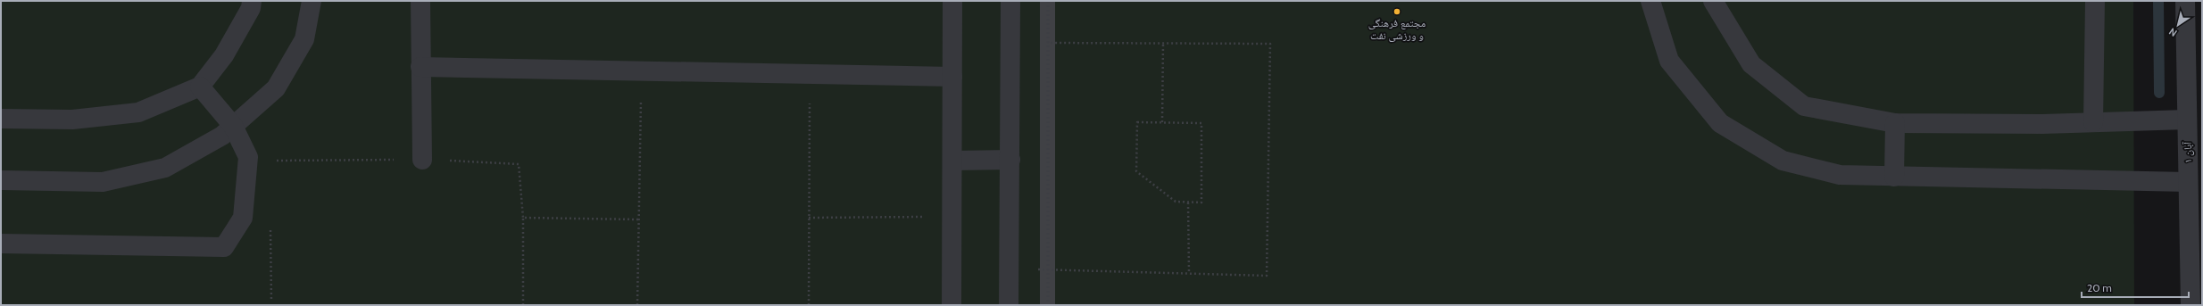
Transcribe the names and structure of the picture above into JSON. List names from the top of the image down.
{
  "streets": {
    "street": ["آبان ۱"]
  },
  "places": ["مجتمع فرهنگى و ورزشى نفت"],
  "scale_bar": "20 m",
  "north": "bottom left"
}
